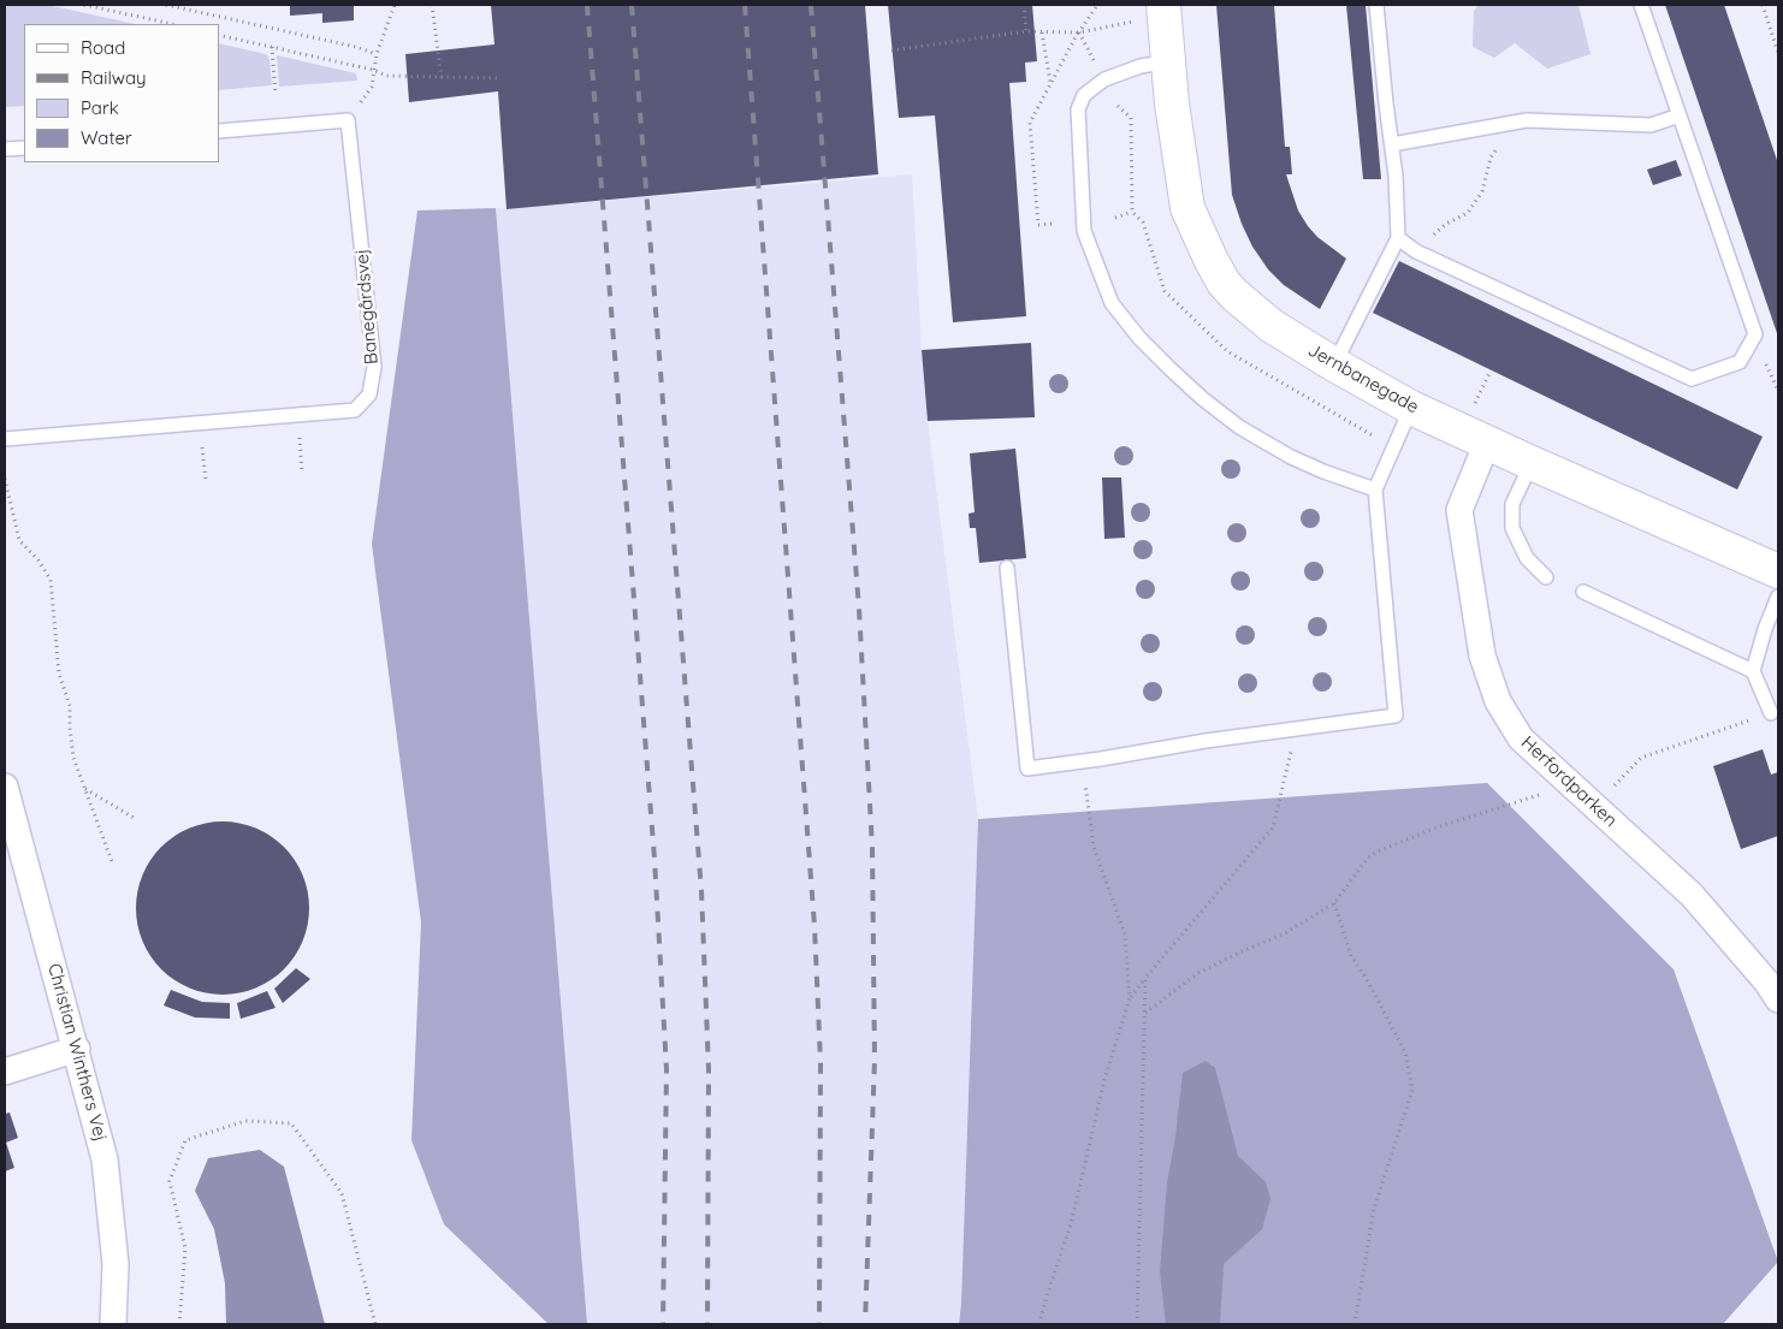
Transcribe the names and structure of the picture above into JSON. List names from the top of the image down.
{
  "streets": {
    "street": ["Jernbanegade", "Herfordparken", "Christian Winthers Vej"],
    "lane": ["Banegårdsvej"]
  },
  "crossings": [
    ["Jernbanegade", "Herfordparken"]
  ],
  "legend": [
    "Road",
    "Railway",
    "Park",
    "Water"
  ]
}
